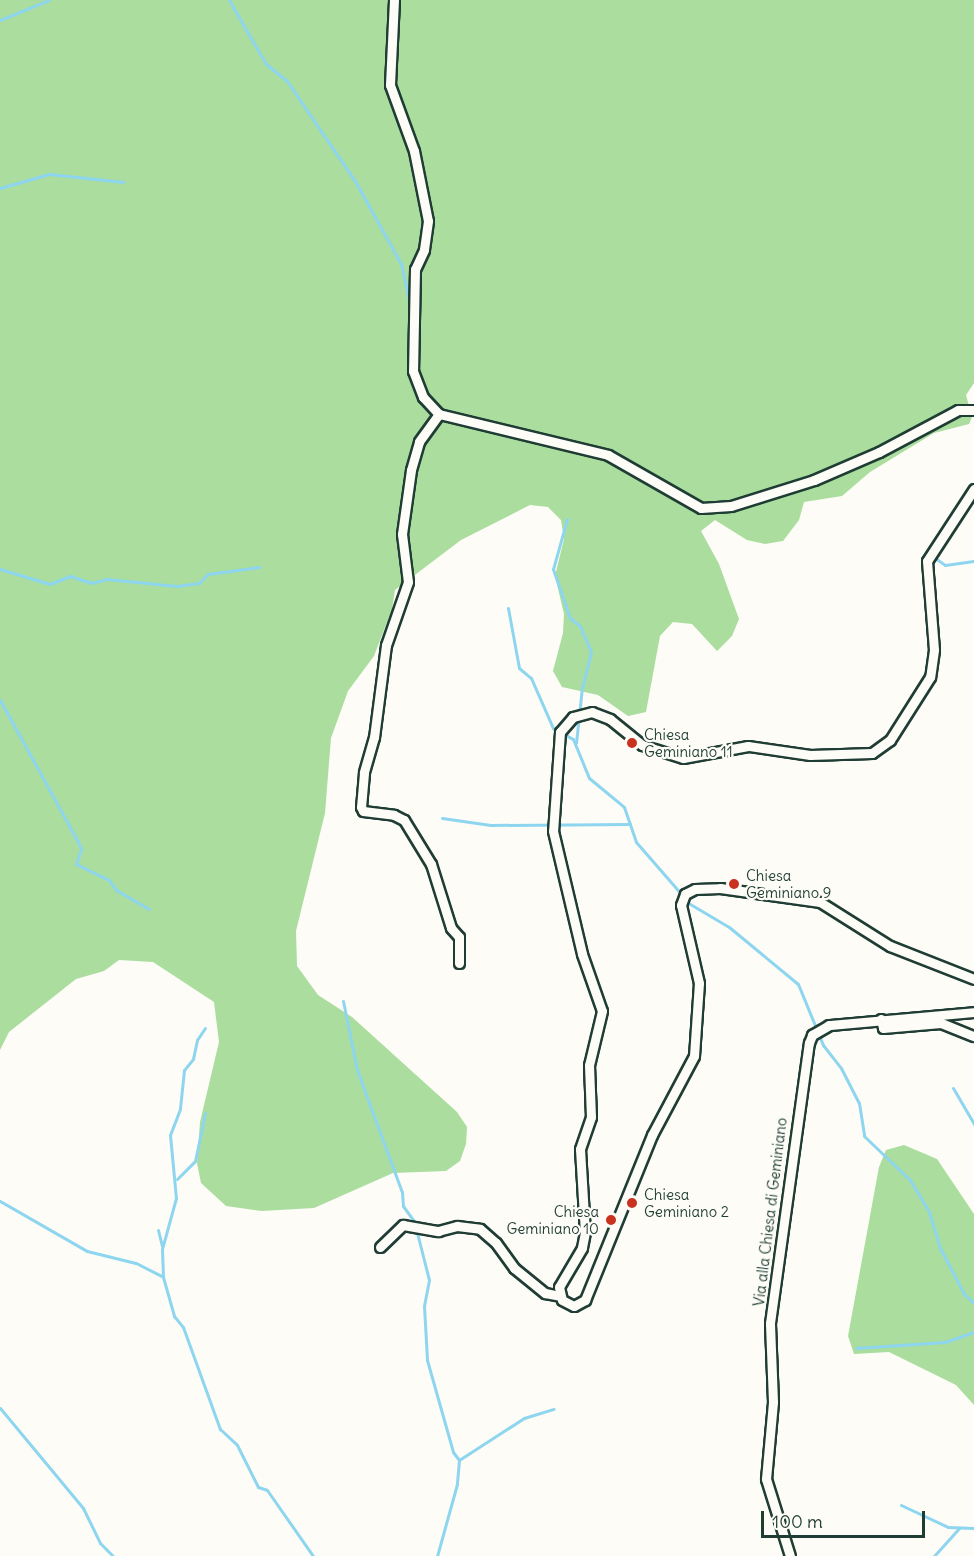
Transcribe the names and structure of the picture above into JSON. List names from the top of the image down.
{
  "streets": {
    "street": ["Via alla Chiesa di Geminiano"]
  },
  "places": [
    "Chiesa Geminiano 11",
    "Chiesa Geminiano 9",
    "Chiesa Geminiano 2",
    "Chiesa Geminiano 10"
  ],
  "scale_bar": "100 m"
}
